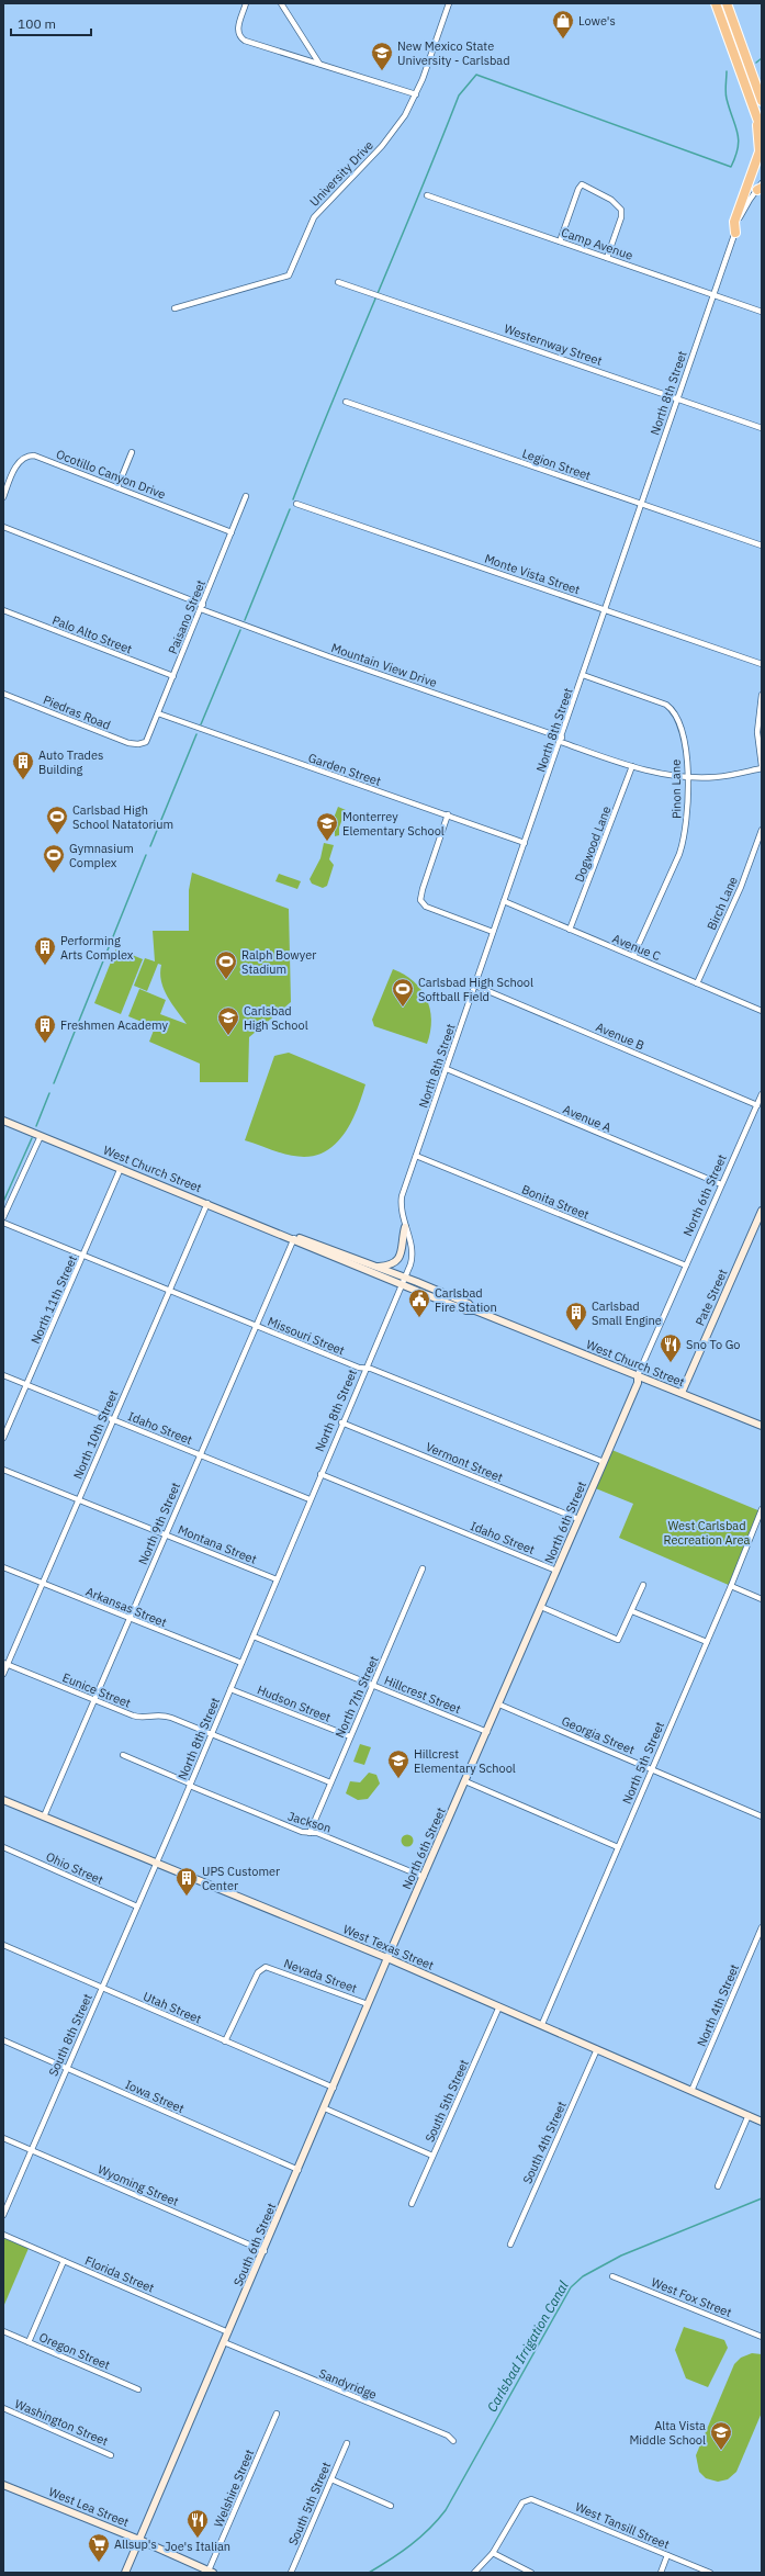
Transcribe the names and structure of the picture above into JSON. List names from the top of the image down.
{
  "streets": {
    "street": [
      "University Drive",
      "Camp Avenue",
      "Westernway Street",
      "North 8th Street",
      "Legion Street",
      "Ocotillo Canyon Drive",
      "Monte Vista Street",
      "Paisano Street",
      "Palo Alto Street",
      "Mountain View Drive",
      "Piedras Road",
      "Garden Street",
      "Pinon Lane",
      "Dogwood Lane",
      "Birch Lane",
      "Avenue C",
      "Avenue B",
      "Avenue A",
      "West Church Street",
      "North 6th Street",
      "Bonita Street",
      "Pate Street",
      "North 11th Street",
      "Missouri Street",
      "Idaho Street",
      "North 10th Street",
      "Vermont Street",
      "North 9th Street",
      "Montana Street",
      "Arkansas Street",
      "Eunice Street",
      "Hillcrest Street",
      "North 7th Street",
      "Hudson Street",
      "Georgia Street",
      "North 5th Street",
      "Jackson",
      "Ohio Street",
      "West Texas Street",
      "Nevada Street",
      "North 4th Street",
      "Utah Street",
      "South 8th Street",
      "Iowa Street",
      "South 5th Street",
      "South 4th Street",
      "Wyoming Street",
      "South 6th Street",
      "Florida Street",
      "West Fox Street",
      "Oregon Street",
      "Sandyridge",
      "Washington Street",
      "Welshire Street",
      "West Lea Street",
      "West Tansill Street"
    ]
  },
  "crossings": [
    ["Camp Avenue", "North 8th Street"],
    ["Westernway Street", "North 8th Street"],
    ["North 8th Street", "Legion Street"],
    ["North 8th Street", "Monte Vista Street"],
    ["North 8th Street", "Mountain View Drive"],
    ["North 8th Street", "Garden Street"],
    ["North 8th Street", "Pinon Lane"],
    ["North 8th Street", "Avenue C"],
    ["North 8th Street", "Avenue B"],
    ["North 8th Street", "Avenue A"],
    ["North 8th Street", "West Church Street"],
    ["North 8th Street", "Bonita Street"],
    ["North 8th Street", "Missouri Street"],
    ["North 8th Street", "Idaho Street"],
    ["North 8th Street", "Vermont Street"],
    ["North 8th Street", "Montana Street"],
    ["North 8th Street", "Arkansas Street"],
    ["North 8th Street", "Eunice Street"],
    ["North 8th Street", "Hillcrest Street"],
    ["North 8th Street", "Hudson Street"],
    ["North 8th Street", "Jackson"],
    ["North 8th Street", "West Texas Street"],
    ["North 8th Street", "South 8th Street"],
    ["Ocotillo Canyon Drive", "Paisano Street"],
    ["Paisano Street", "Palo Alto Street"],
    ["Paisano Street", "Mountain View Drive"],
    ["Paisano Street", "Piedras Road"],
    ["Paisano Street", "Garden Street"],
    ["Mountain View Drive", "Pinon Lane"],
    ["Mountain View Drive", "Dogwood Lane"],
    ["Pinon Lane", "Avenue C"],
    ["Dogwood Lane", "Avenue C"],
    ["Birch Lane", "Avenue C"],
    ["Avenue B", "North 6th Street"],
    ["Avenue A", "North 6th Street"],
    ["West Church Street", "North 6th Street"],
    ["West Church Street", "Pate Street"],
    ["West Church Street", "North 11th Street"],
    ["West Church Street", "North 10th Street"],
    ["West Church Street", "North 9th Street"],
    ["North 6th Street", "Bonita Street"],
    ["North 6th Street", "Missouri Street"],
    ["North 6th Street", "Idaho Street"],
    ["North 6th Street", "Vermont Street"],
    ["North 6th Street", "Hillcrest Street"],
    ["North 6th Street", "Georgia Street"],
    ["North 6th Street", "Jackson"],
    ["North 6th Street", "West Texas Street"],
    ["North 6th Street", "South 6th Street"],
    ["North 11th Street", "Missouri Street"],
    ["North 11th Street", "Idaho Street"],
    ["Missouri Street", "North 10th Street"],
    ["Missouri Street", "North 9th Street"],
    ["Idaho Street", "North 10th Street"],
    ["Idaho Street", "North 9th Street"],
    ["North 10th Street", "Montana Street"],
    ["North 10th Street", "Arkansas Street"],
    ["North 10th Street", "Eunice Street"],
    ["North 9th Street", "Montana Street"],
    ["North 9th Street", "Arkansas Street"],
    ["North 9th Street", "Eunice Street"],
    ["North 9th Street", "West Texas Street"],
    ["Eunice Street", "North 7th Street"],
    ["Hillcrest Street", "North 7th Street"],
    ["North 7th Street", "Hudson Street"],
    ["North 7th Street", "Jackson"],
    ["Georgia Street", "North 5th Street"],
    ["North 5th Street", "West Texas Street"],
    ["Ohio Street", "South 8th Street"],
    ["West Texas Street", "North 4th Street"],
    ["West Texas Street", "South 8th Street"],
    ["West Texas Street", "South 5th Street"],
    ["West Texas Street", "South 4th Street"],
    ["West Texas Street", "South 6th Street"],
    ["Nevada Street", "Utah Street"],
    ["Nevada Street", "South 6th Street"],
    ["Utah Street", "South 8th Street"],
    ["Utah Street", "South 6th Street"],
    ["South 8th Street", "Iowa Street"],
    ["South 8th Street", "Wyoming Street"],
    ["Iowa Street", "South 6th Street"],
    ["Wyoming Street", "South 6th Street"],
    ["South 6th Street", "Florida Street"],
    ["South 6th Street", "Sandyridge"],
    ["South 6th Street", "West Lea Street"],
    ["Welshire Street", "West Lea Street"]
  ],
  "water": ["Carlsbad Irrigation Canal"],
  "parks": ["West Carlsbad Recreation Area"],
  "places": {
    "shop": ["Lowe's"],
    "school or university": [
      "New Mexico State University - Carlsbad",
      "Monterrey Elementary School",
      "Carlsbad High School",
      "Hillcrest Elementary School",
      "Alta Vista Middle School"
    ],
    "building": [
      "Auto Trades Building",
      "Performing Arts Complex",
      "Freshmen Academy",
      "Carlsbad Small Engine",
      "UPS Customer Center"
    ],
    "sports": [
      "Carlsbad High School Natatorium",
      "Gymnasium Complex",
      "Ralph Bowyer Stadium",
      "Carlsbad High School Softball Field"
    ],
    "public building": ["Carlsbad Fire Station"],
    "restaurant": ["Sno To Go", "Joe's Italian"],
    "supermarket": ["Allsup's"]
  },
  "scale_bar": "100 m"
}
